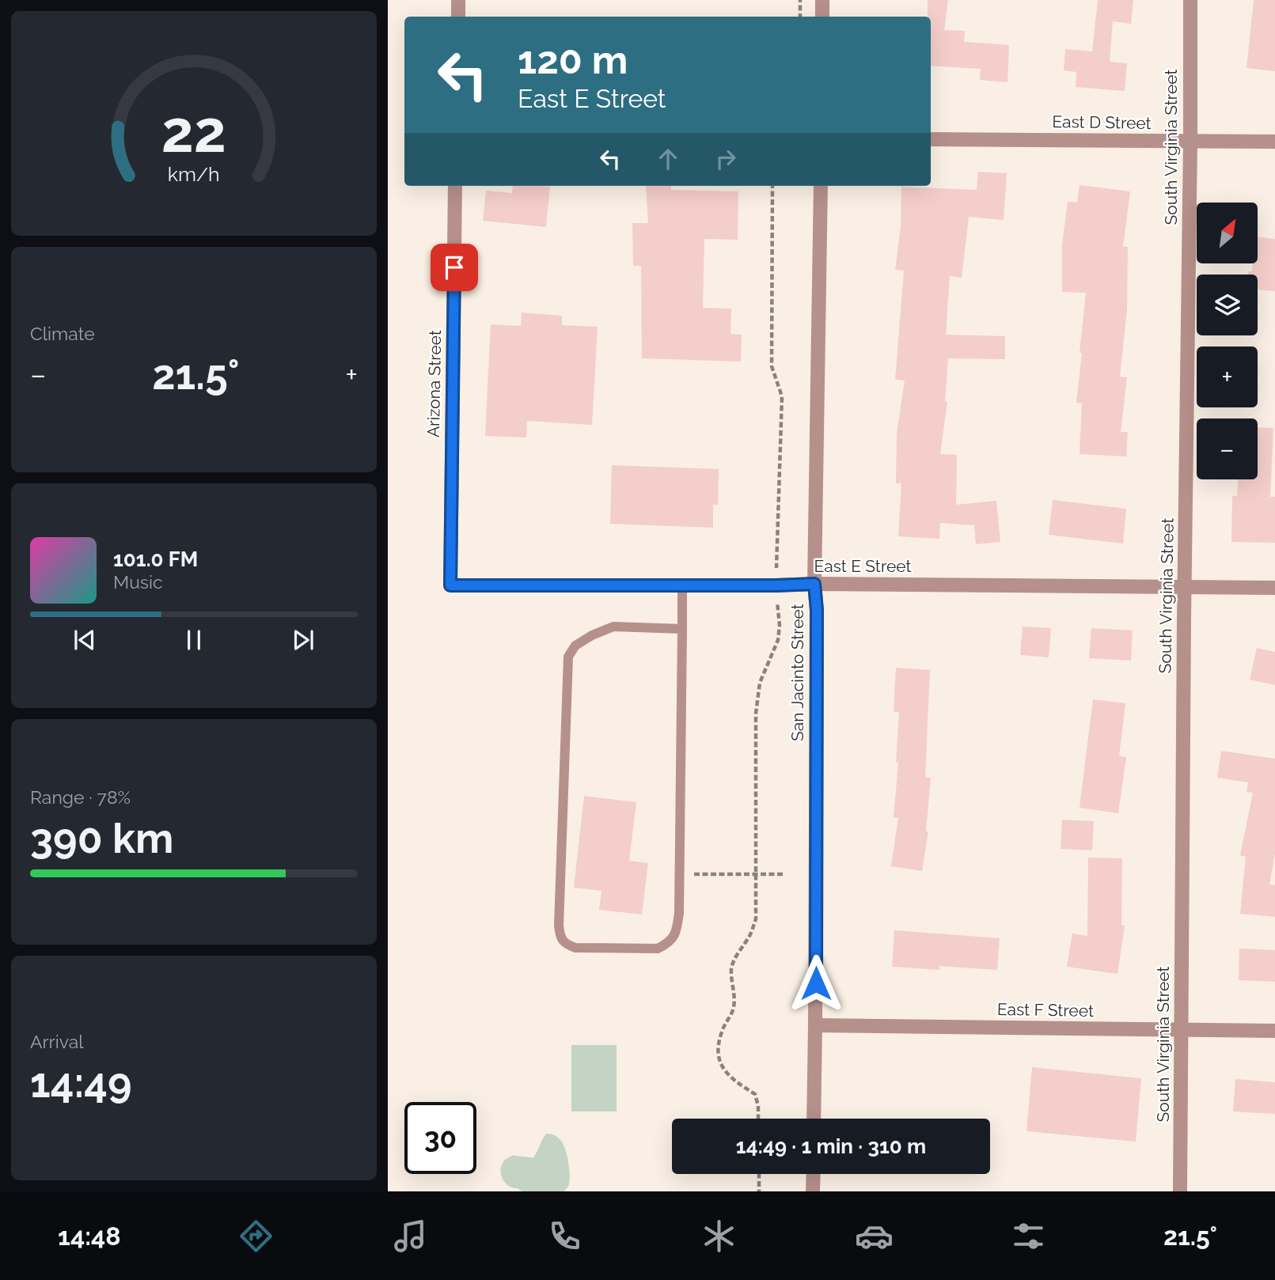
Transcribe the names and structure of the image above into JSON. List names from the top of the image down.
{
  "streets": {
    "street": [
      "East D Street",
      "South Virginia Street",
      "Arizona Street",
      "East E Street",
      "San Jacinto Street",
      "East F Street"
    ]
  },
  "crossings": [
    ["East D Street", "South Virginia Street"],
    ["South Virginia Street", "East E Street"],
    ["South Virginia Street", "East F Street"],
    ["Arizona Street", "East E Street"],
    ["East E Street", "San Jacinto Street"],
    ["San Jacinto Street", "East F Street"]
  ],
  "north": "top right",
  "page": {
    "turn": ["120 m", "East E Street"],
    "map_buttons": ["+", "−"],
    "tile": [
      "Climate",
      ["Range · 78%", "390 km"],
      ["Arrival", "14:49"]
    ],
    "heat": ["−", "21.5°", "+"],
    "song": ["101.0 FM", "Music"],
    "limit": "30",
    "trip": "14:49 · 1 min · 310 m",
    "tabs": ["14:48", "21.5°"],
    "gauge": ["22", "km/h"]
  }
}
